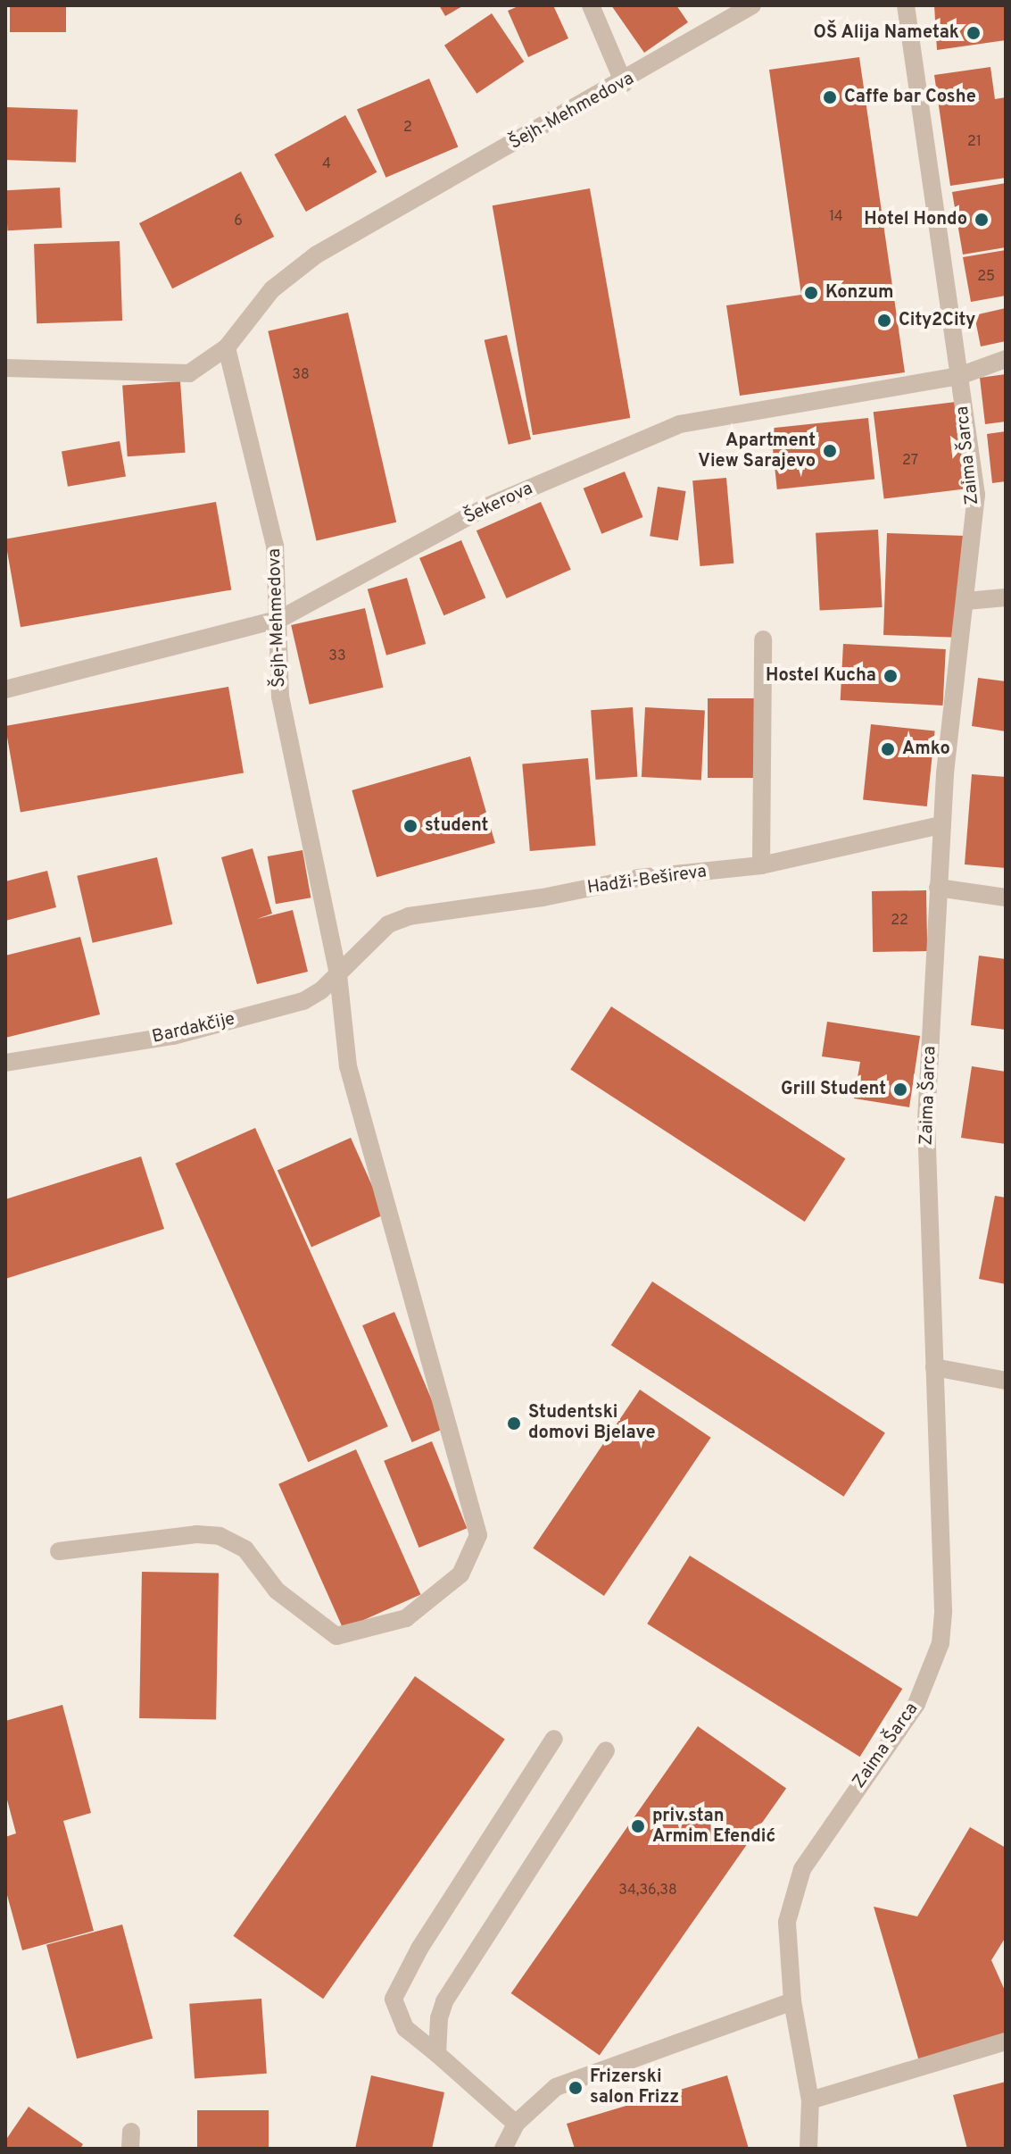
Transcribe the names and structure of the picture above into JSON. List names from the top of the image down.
{
  "streets": {
    "street": [
      "Šejh-Mehmedova",
      "Zaima Šarca",
      "Šekerova",
      "Hadži-Bešireva",
      "Bardakčije"
    ]
  },
  "crossings": [
    ["Šejh-Mehmedova", "Šekerova"],
    ["Šejh-Mehmedova", "Bardakčije"],
    ["Zaima Šarca", "Šekerova"],
    ["Zaima Šarca", "Hadži-Bešireva"],
    ["Hadži-Bešireva", "Bardakčije"]
  ],
  "places": [
    "OŠ Alija Nametak",
    "Caffe bar Coshe",
    "Hotel Hondo",
    "Konzum",
    "City2City",
    "Apartment View Sarajevo",
    "Hostel Kucha",
    "Amko",
    "student",
    "Grill Student",
    "Studentski domovi Bjelave",
    "priv.stan Armim Efendić",
    "Frizerski salon Frizz"
  ],
  "house_numbers": [
    "2",
    "21",
    "4",
    "14",
    "6",
    "25",
    "38",
    "27",
    "33",
    "22",
    "34,36,38"
  ]
}
